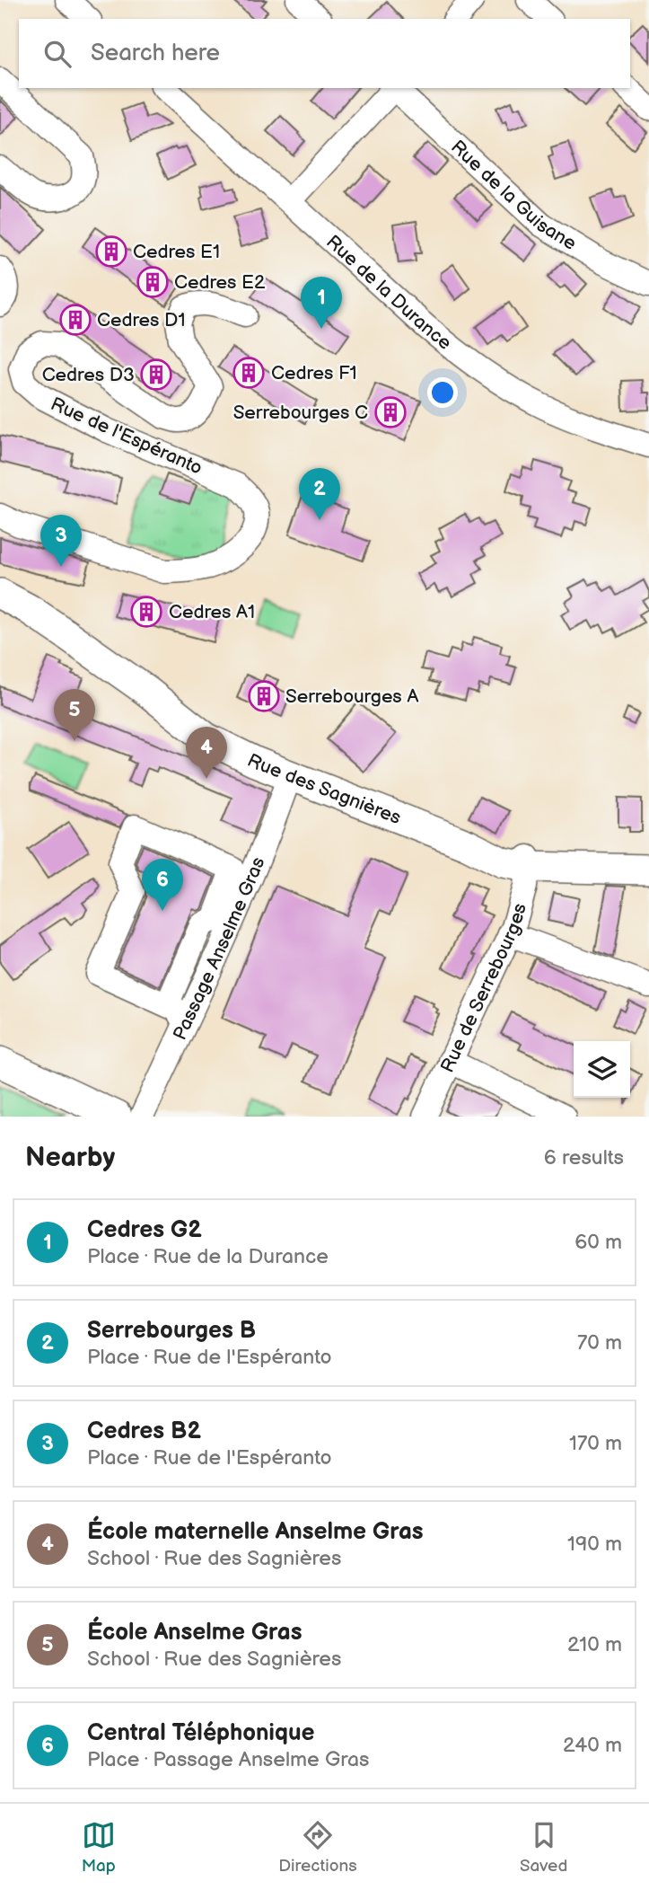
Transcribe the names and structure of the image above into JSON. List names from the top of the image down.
{
  "streets": {
    "main road": ["Rue des Sagnières"],
    "street": [
      "Rue de la Guisane",
      "Rue de la Durance",
      "Rue de l'Espéranto",
      "Passage Anselme Gras",
      "Rue de Serrebourges"
    ]
  },
  "crossings": [
    ["Rue des Sagnières", "Passage Anselme Gras"],
    ["Rue des Sagnières", "Rue de Serrebourges"]
  ],
  "places": {
    "building": [
      "Cedres E1",
      "Cedres E2",
      "Cedres D1",
      "Cedres F1",
      "Cedres D3",
      "Serrebourges C",
      "Cedres A1",
      "Serrebourges A"
    ]
  },
  "page": {
    "search": "Search here",
    "pins": [
      "1",
      "2",
      "3",
      "5",
      "4",
      "6"
    ],
    "heading": ["Nearby", "6 results"],
    "list": [
      {
        "mark": "1",
        "name": "Cedres G2",
        "note": "Place · Rue de la Durance",
        "value": "60 m"
      },
      {
        "mark": "2",
        "name": "Serrebourges B",
        "note": "Place · Rue de l'Espéranto",
        "value": "70 m"
      },
      {
        "mark": "3",
        "name": "Cedres B2",
        "note": "Place · Rue de l'Espéranto",
        "value": "170 m"
      },
      {
        "mark": "4",
        "name": "École maternelle Anselme Gras",
        "note": "School · Rue des Sagnières",
        "value": "190 m"
      },
      {
        "mark": "5",
        "name": "École Anselme Gras",
        "note": "School · Rue des Sagnières",
        "value": "210 m"
      },
      {
        "mark": "6",
        "name": "Central Téléphonique",
        "note": "Place · Passage Anselme Gras",
        "value": "240 m"
      }
    ],
    "nav": ["Map", "Directions", "Saved"]
  }
}
